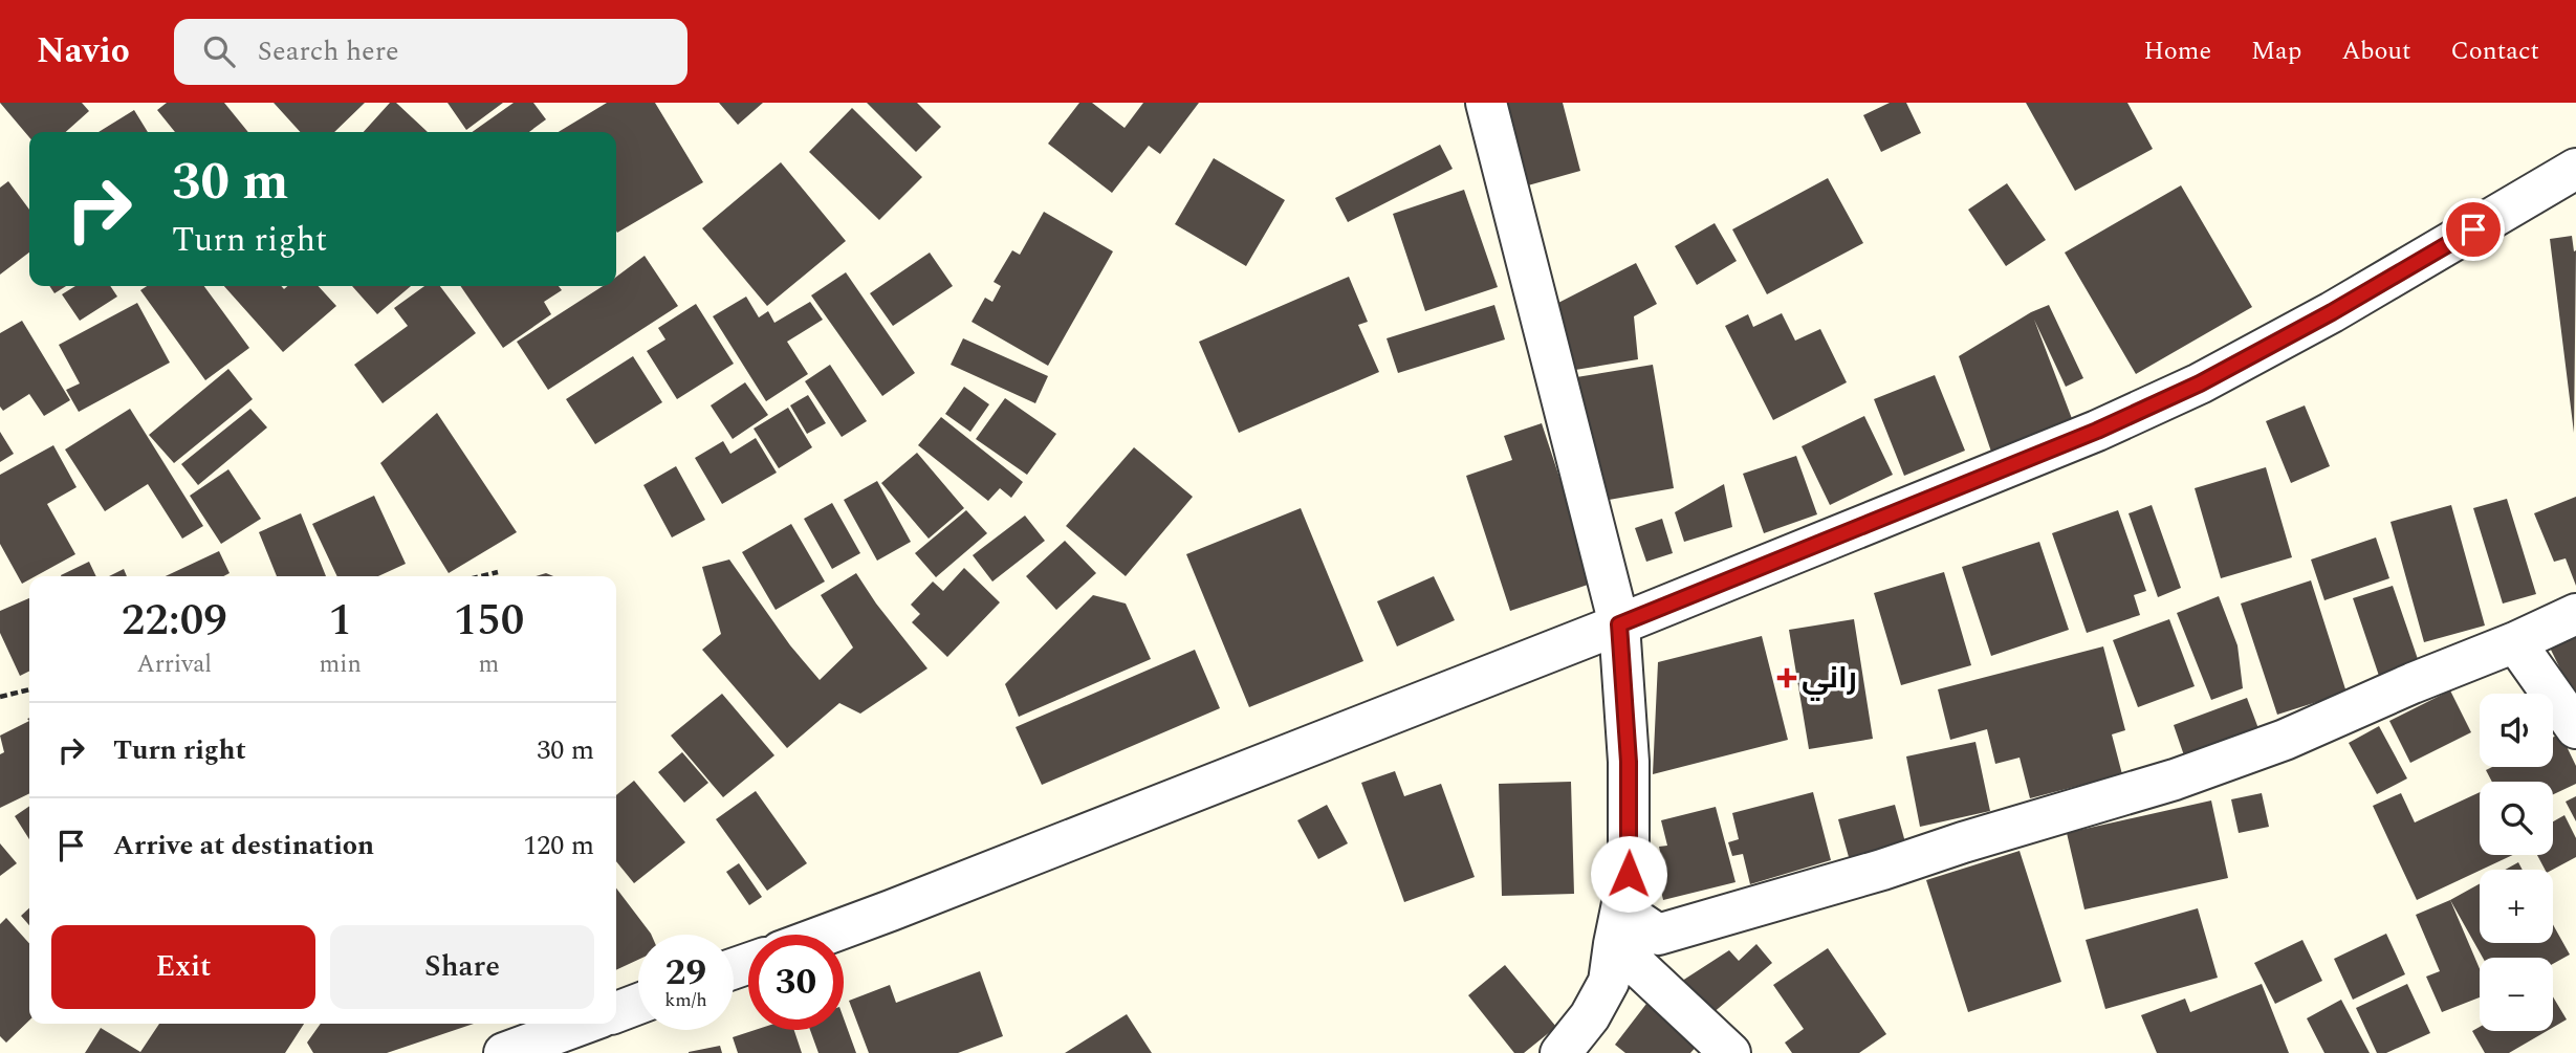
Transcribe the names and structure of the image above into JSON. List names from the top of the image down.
{
  "places": {
    "health": ["راني"]
  },
  "page": {
    "header": "Navio",
    "search": "Search here",
    "nav": [
      "Home",
      "Map",
      "About",
      "Contact"
    ],
    "turn": ["30 m", "Turn right"],
    "eta": [
      "22:09",
      "Arrival",
      "1",
      "min",
      "150",
      "m"
    ],
    "map_buttons": ["+", "−"],
    "list": [
      {
        "name": "Turn right",
        "value": "30 m"
      },
      {
        "name": "Arrive at destination",
        "value": "120 m"
      }
    ],
    "buttons": ["Exit", "Share"],
    "speed": "29 km/h",
    "limit": "30"
  }
}
